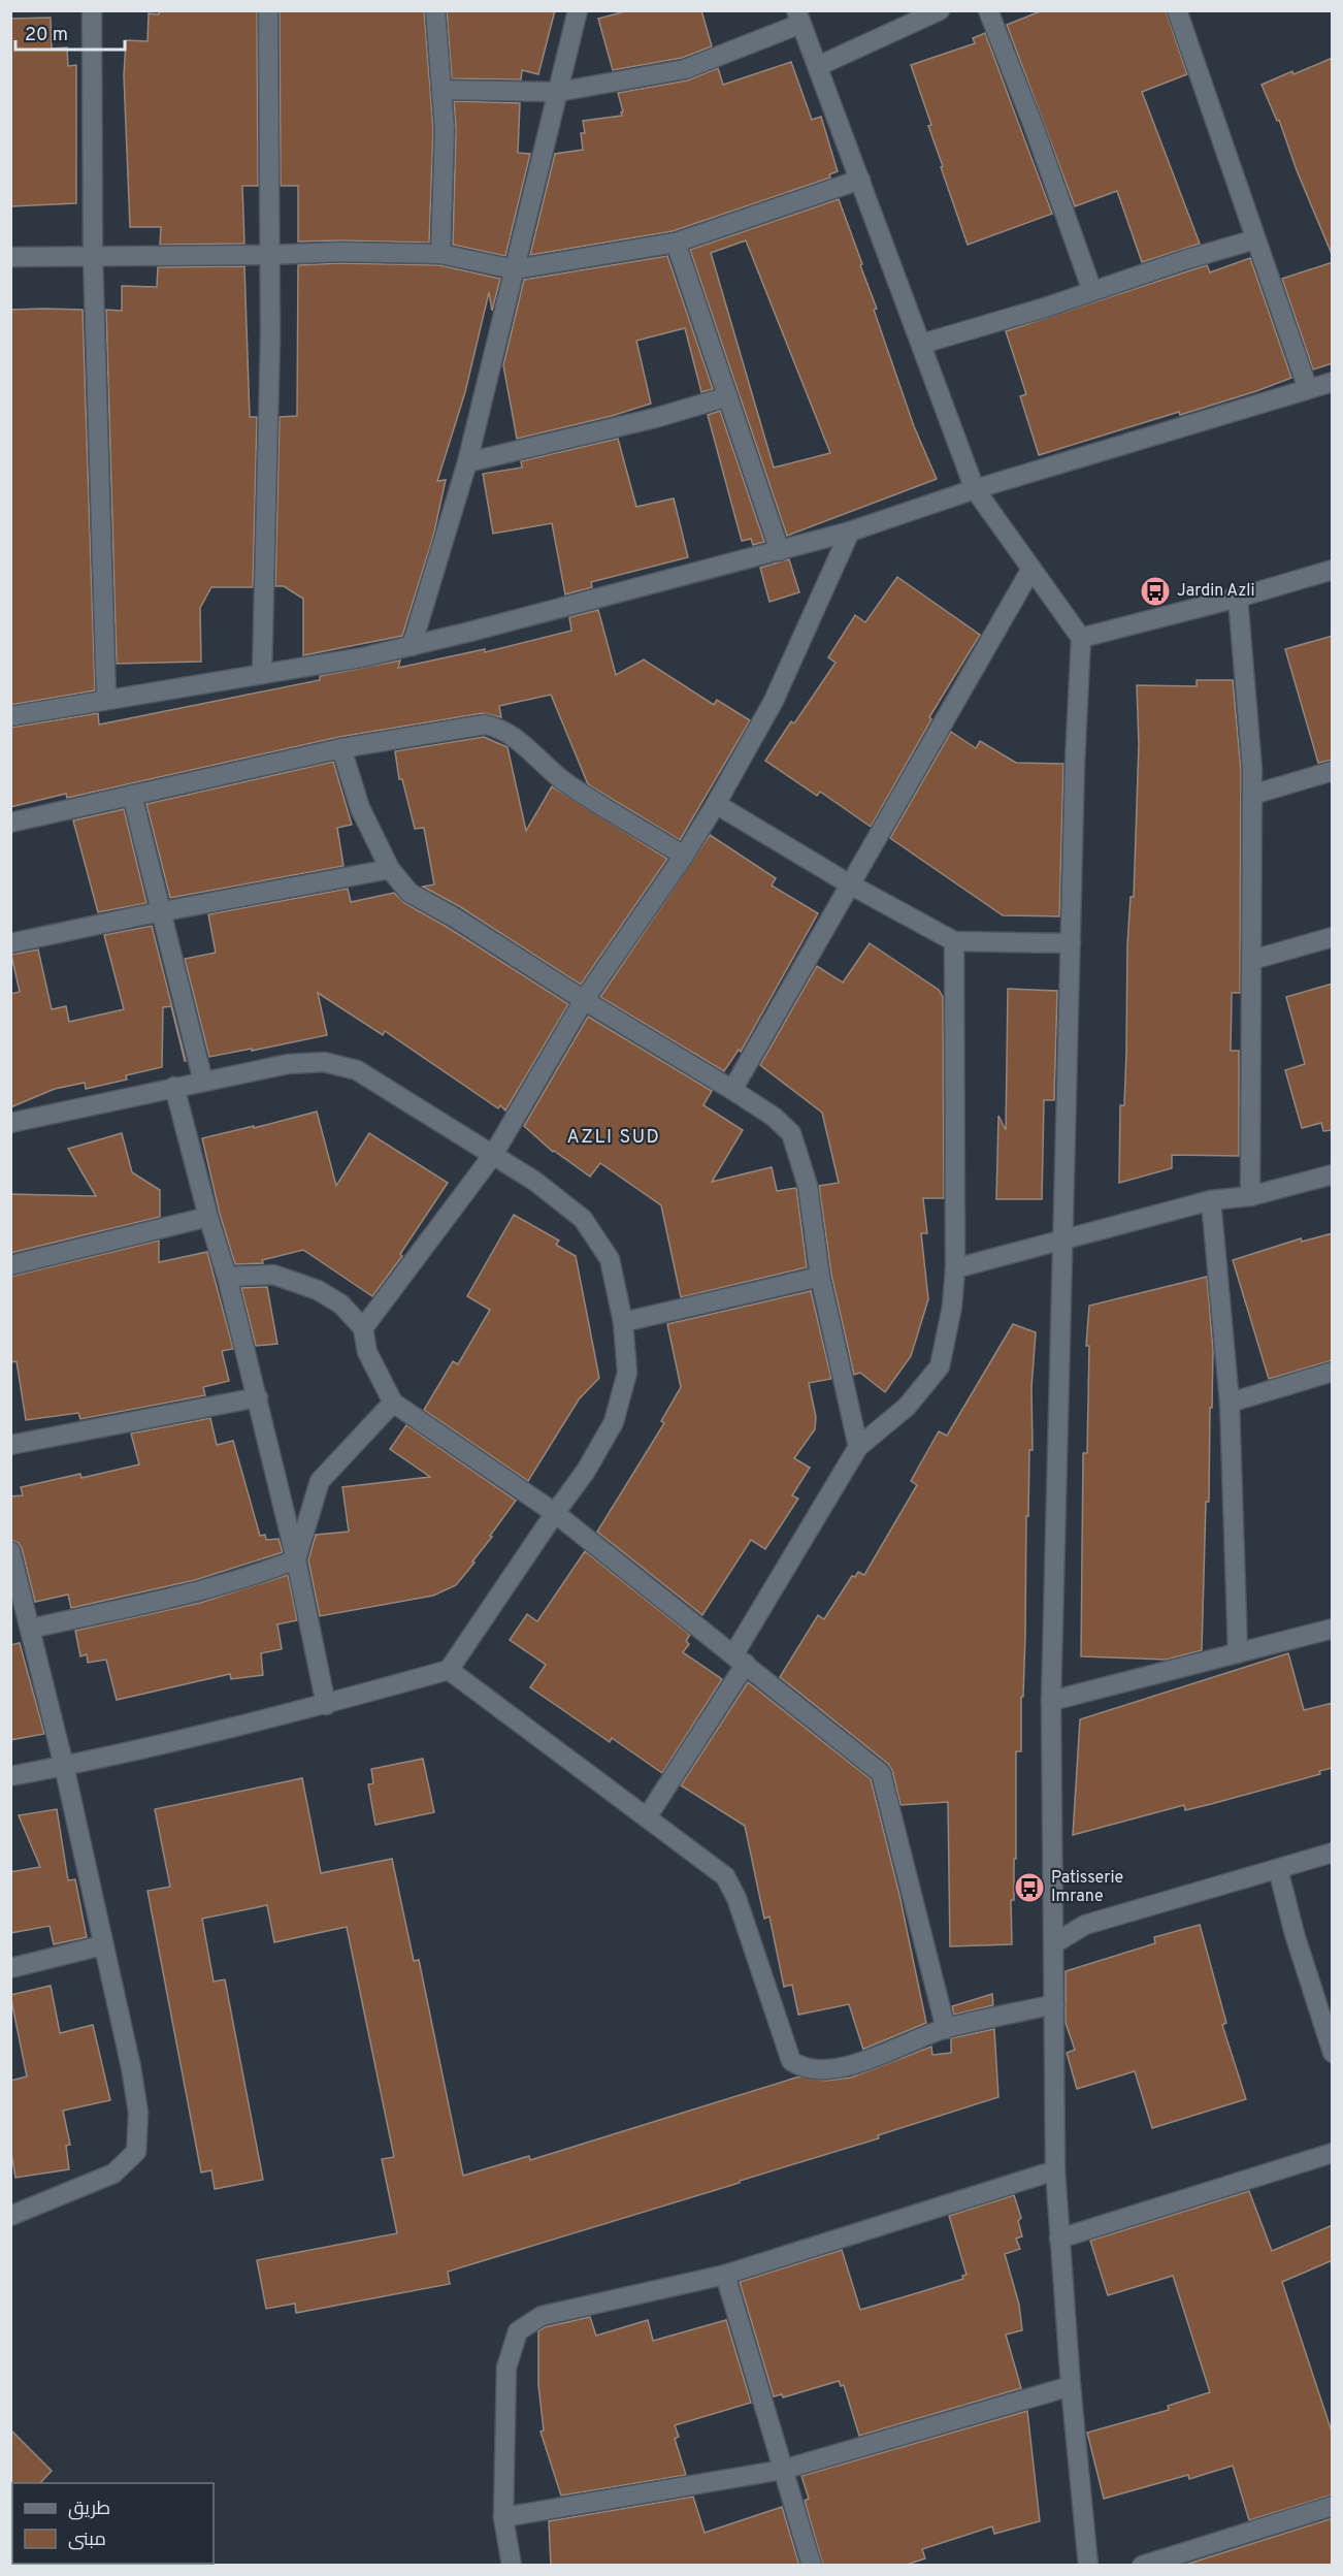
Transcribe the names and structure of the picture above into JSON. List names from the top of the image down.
{
  "districts": ["AZLI SUD"],
  "places": {
    "bus stop": ["Jardin Azli", "Patisserie Imrane"]
  },
  "legend": ["طريق", "مبنى"],
  "scale_bar": "20 m"
}
